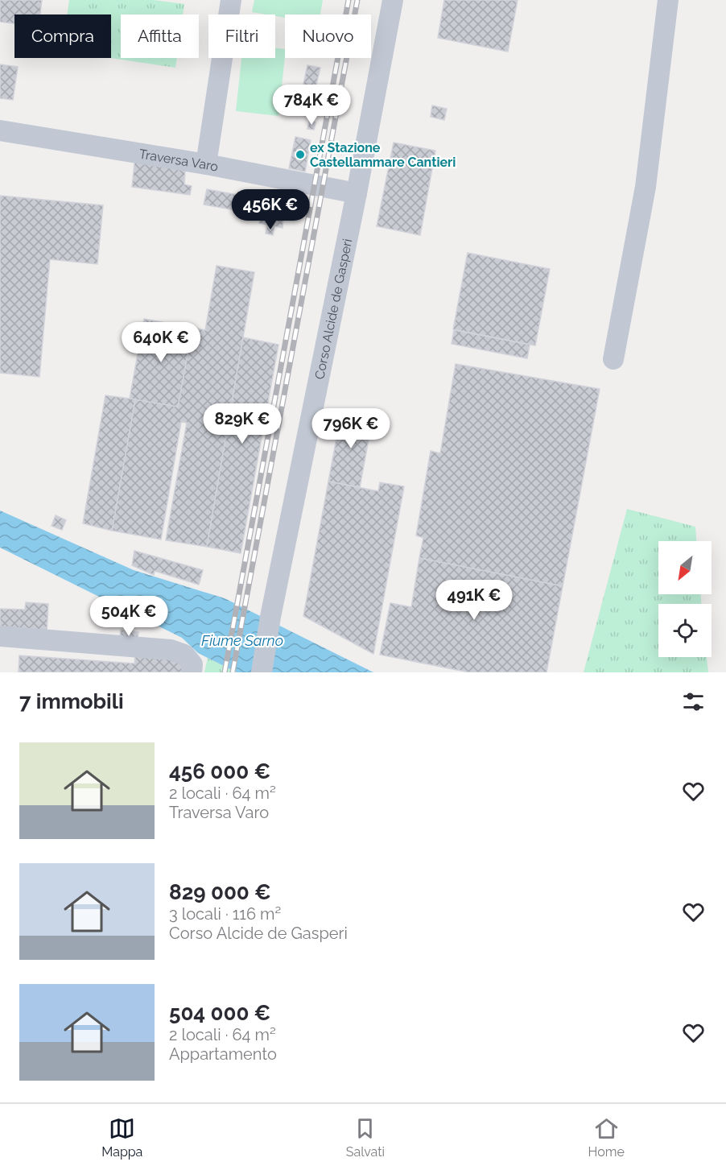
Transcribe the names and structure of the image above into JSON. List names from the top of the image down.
{
  "streets": {
    "street": ["Traversa Varo", "Corso Alcide de Gasperi"]
  },
  "crossings": [
    ["Traversa Varo", "Corso Alcide de Gasperi"]
  ],
  "water": ["Fiume Sarno"],
  "places": ["ex Stazione Castellammare Cantieri"],
  "north": "bottom left",
  "page": {
    "chip": [
      "Compra",
      "Affitta",
      "Filtri",
      "Nuovo"
    ],
    "price": [
      "784K €",
      "456K €",
      "640K €",
      "829K €",
      "796K €",
      "491K €",
      "504K €"
    ],
    "heading": "7 immobili",
    "list": [
      {
        "name": "456 000 €",
        "note": "2 locali · 64 m² · Traversa Varo"
      },
      {
        "name": "829 000 €",
        "note": "3 locali · 116 m² · Corso Alcide de Gasperi"
      },
      {
        "name": "504 000 €",
        "note": "2 locali · 64 m² · Appartamento"
      }
    ],
    "tabs": ["Mappa", "Salvati", "Home"]
  }
}
